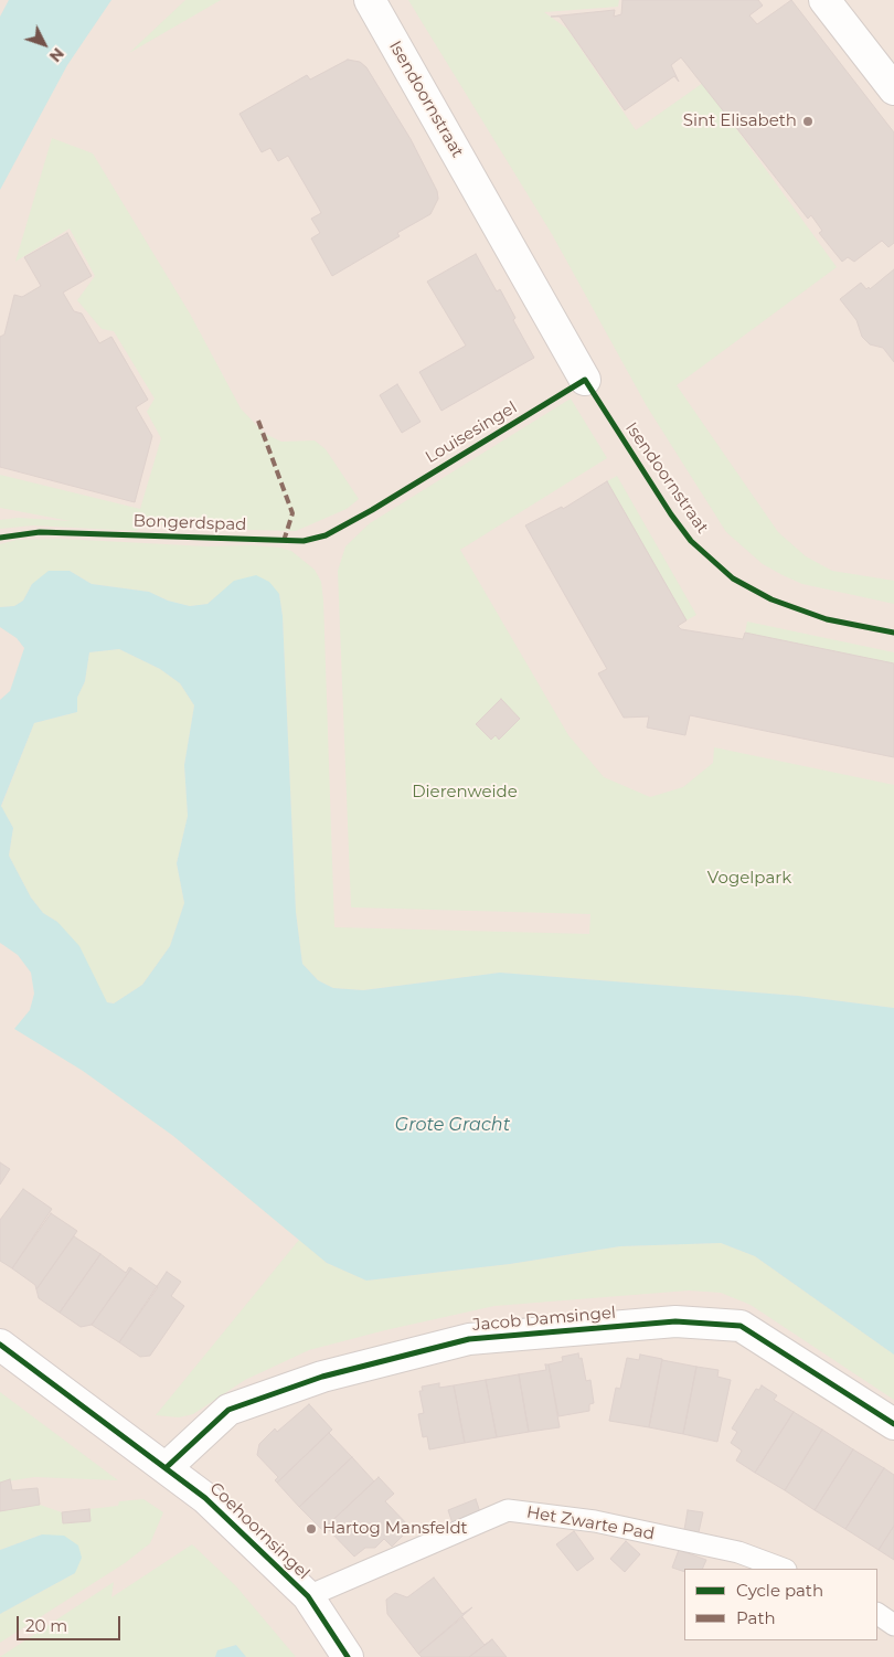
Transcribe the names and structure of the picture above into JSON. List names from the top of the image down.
{
  "streets": {
    "street": ["Isendoornstraat", "Jacob Damsingel", "Coehoornsingel"],
    "lane": ["Het Zwarte Pad"],
    "cycle path": ["Louisesingel"]
  },
  "crossings": [
    ["Jacob Damsingel", "Coehoornsingel"],
    ["Het Zwarte Pad", "Coehoornsingel"]
  ],
  "water": ["Grote Gracht"],
  "parks": ["Dierenweide", "Vogelpark"],
  "places": ["Sint Elisabeth", "Hartog Mansfeldt"],
  "legend": ["Cycle path", "Path"],
  "scale_bar": "20 m",
  "north": "bottom right"
}
